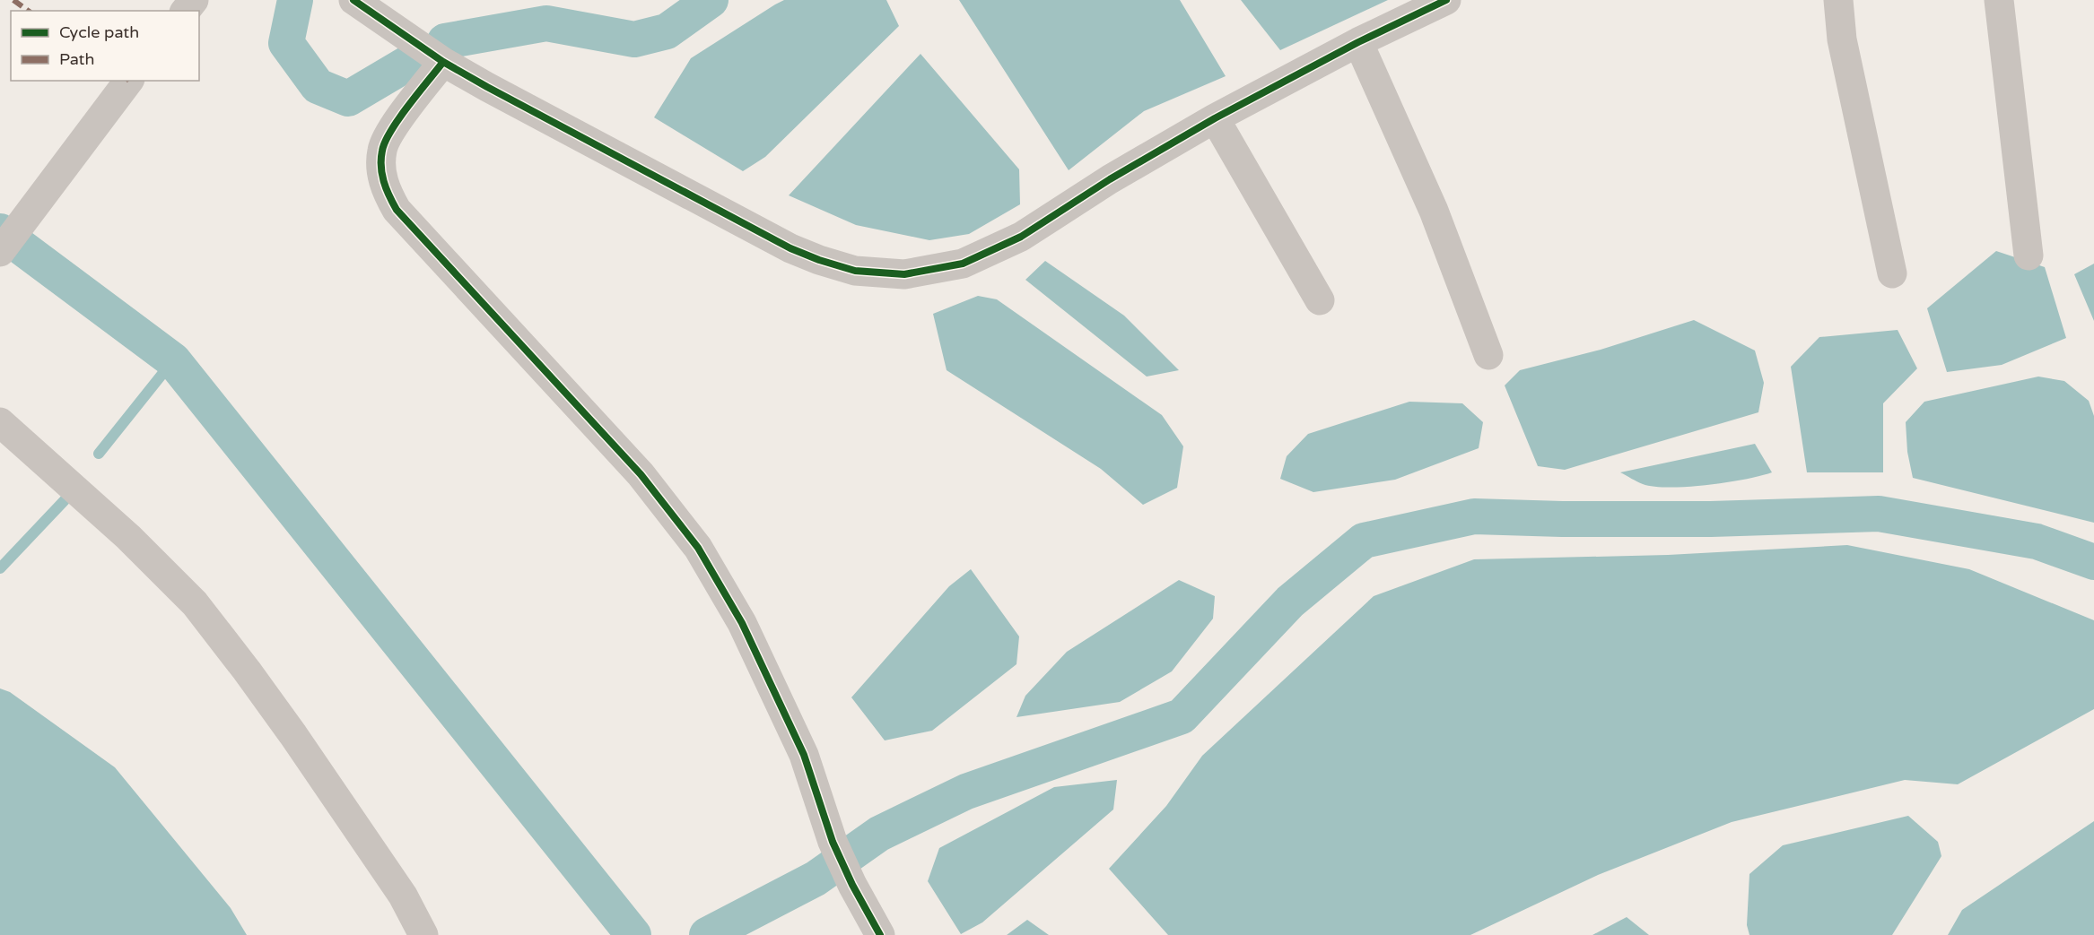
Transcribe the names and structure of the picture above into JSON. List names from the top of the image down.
{
  "legend": ["Cycle path", "Path"]
}
